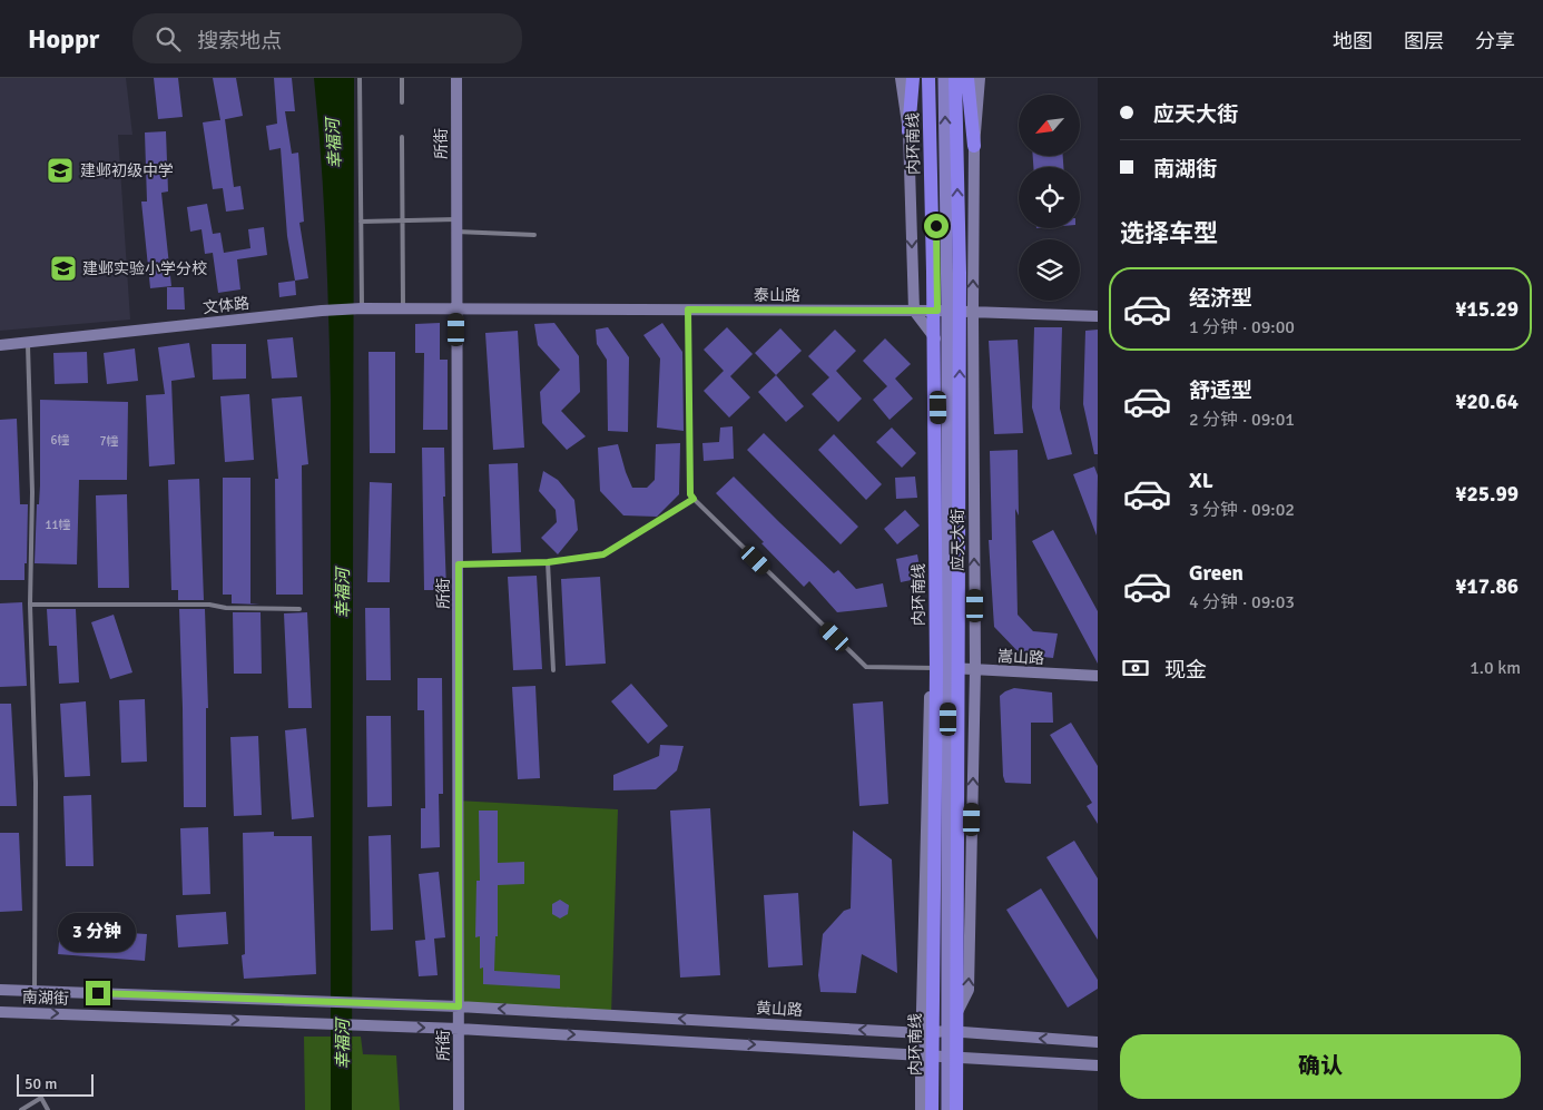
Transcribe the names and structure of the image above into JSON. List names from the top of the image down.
{
  "streets": {
    "highway": ["内环南线"],
    "main road": [
      "所街",
      "泰山路",
      "文体路",
      "应天大街",
      "嵩山路",
      "南湖街",
      "黄山路"
    ]
  },
  "crossings": [
    ["所街", "泰山路"],
    ["所街", "文体路"],
    ["所街", "南湖街"],
    ["所街", "黄山路"],
    ["泰山路", "文体路"],
    ["泰山路", "应天大街"],
    ["应天大街", "嵩山路"],
    ["应天大街", "黄山路"],
    ["南湖街", "黄山路"]
  ],
  "water": ["幸福河"],
  "places": {
    "school or university": ["建邺初级中学", "建邺实验小学分校"]
  },
  "house_numbers": ["6幢", "7幢", "11幢"],
  "scale_bar": "50 m",
  "north": "bottom left",
  "page": {
    "header": "Hoppr",
    "search": "搜索地点",
    "nav": ["地图", "图层", "分享"],
    "banner": ["应天大街", "南湖街"],
    "heading": "选择车型",
    "list": [
      {
        "name": "经济型",
        "note": "1 分钟 · 09:00",
        "value": "¥15.29"
      },
      {
        "name": "舒适型",
        "note": "2 分钟 · 09:01",
        "value": "¥20.64"
      },
      {
        "name": "XL",
        "note": "3 分钟 · 09:02",
        "value": "¥25.99"
      },
      {
        "name": "Green",
        "note": "4 分钟 · 09:03",
        "value": "¥17.86"
      }
    ],
    "pay": ["现金", "1.0 km"],
    "bubble": "3 分钟",
    "buttons": "确认",
    "scale": "50 m"
  }
}
